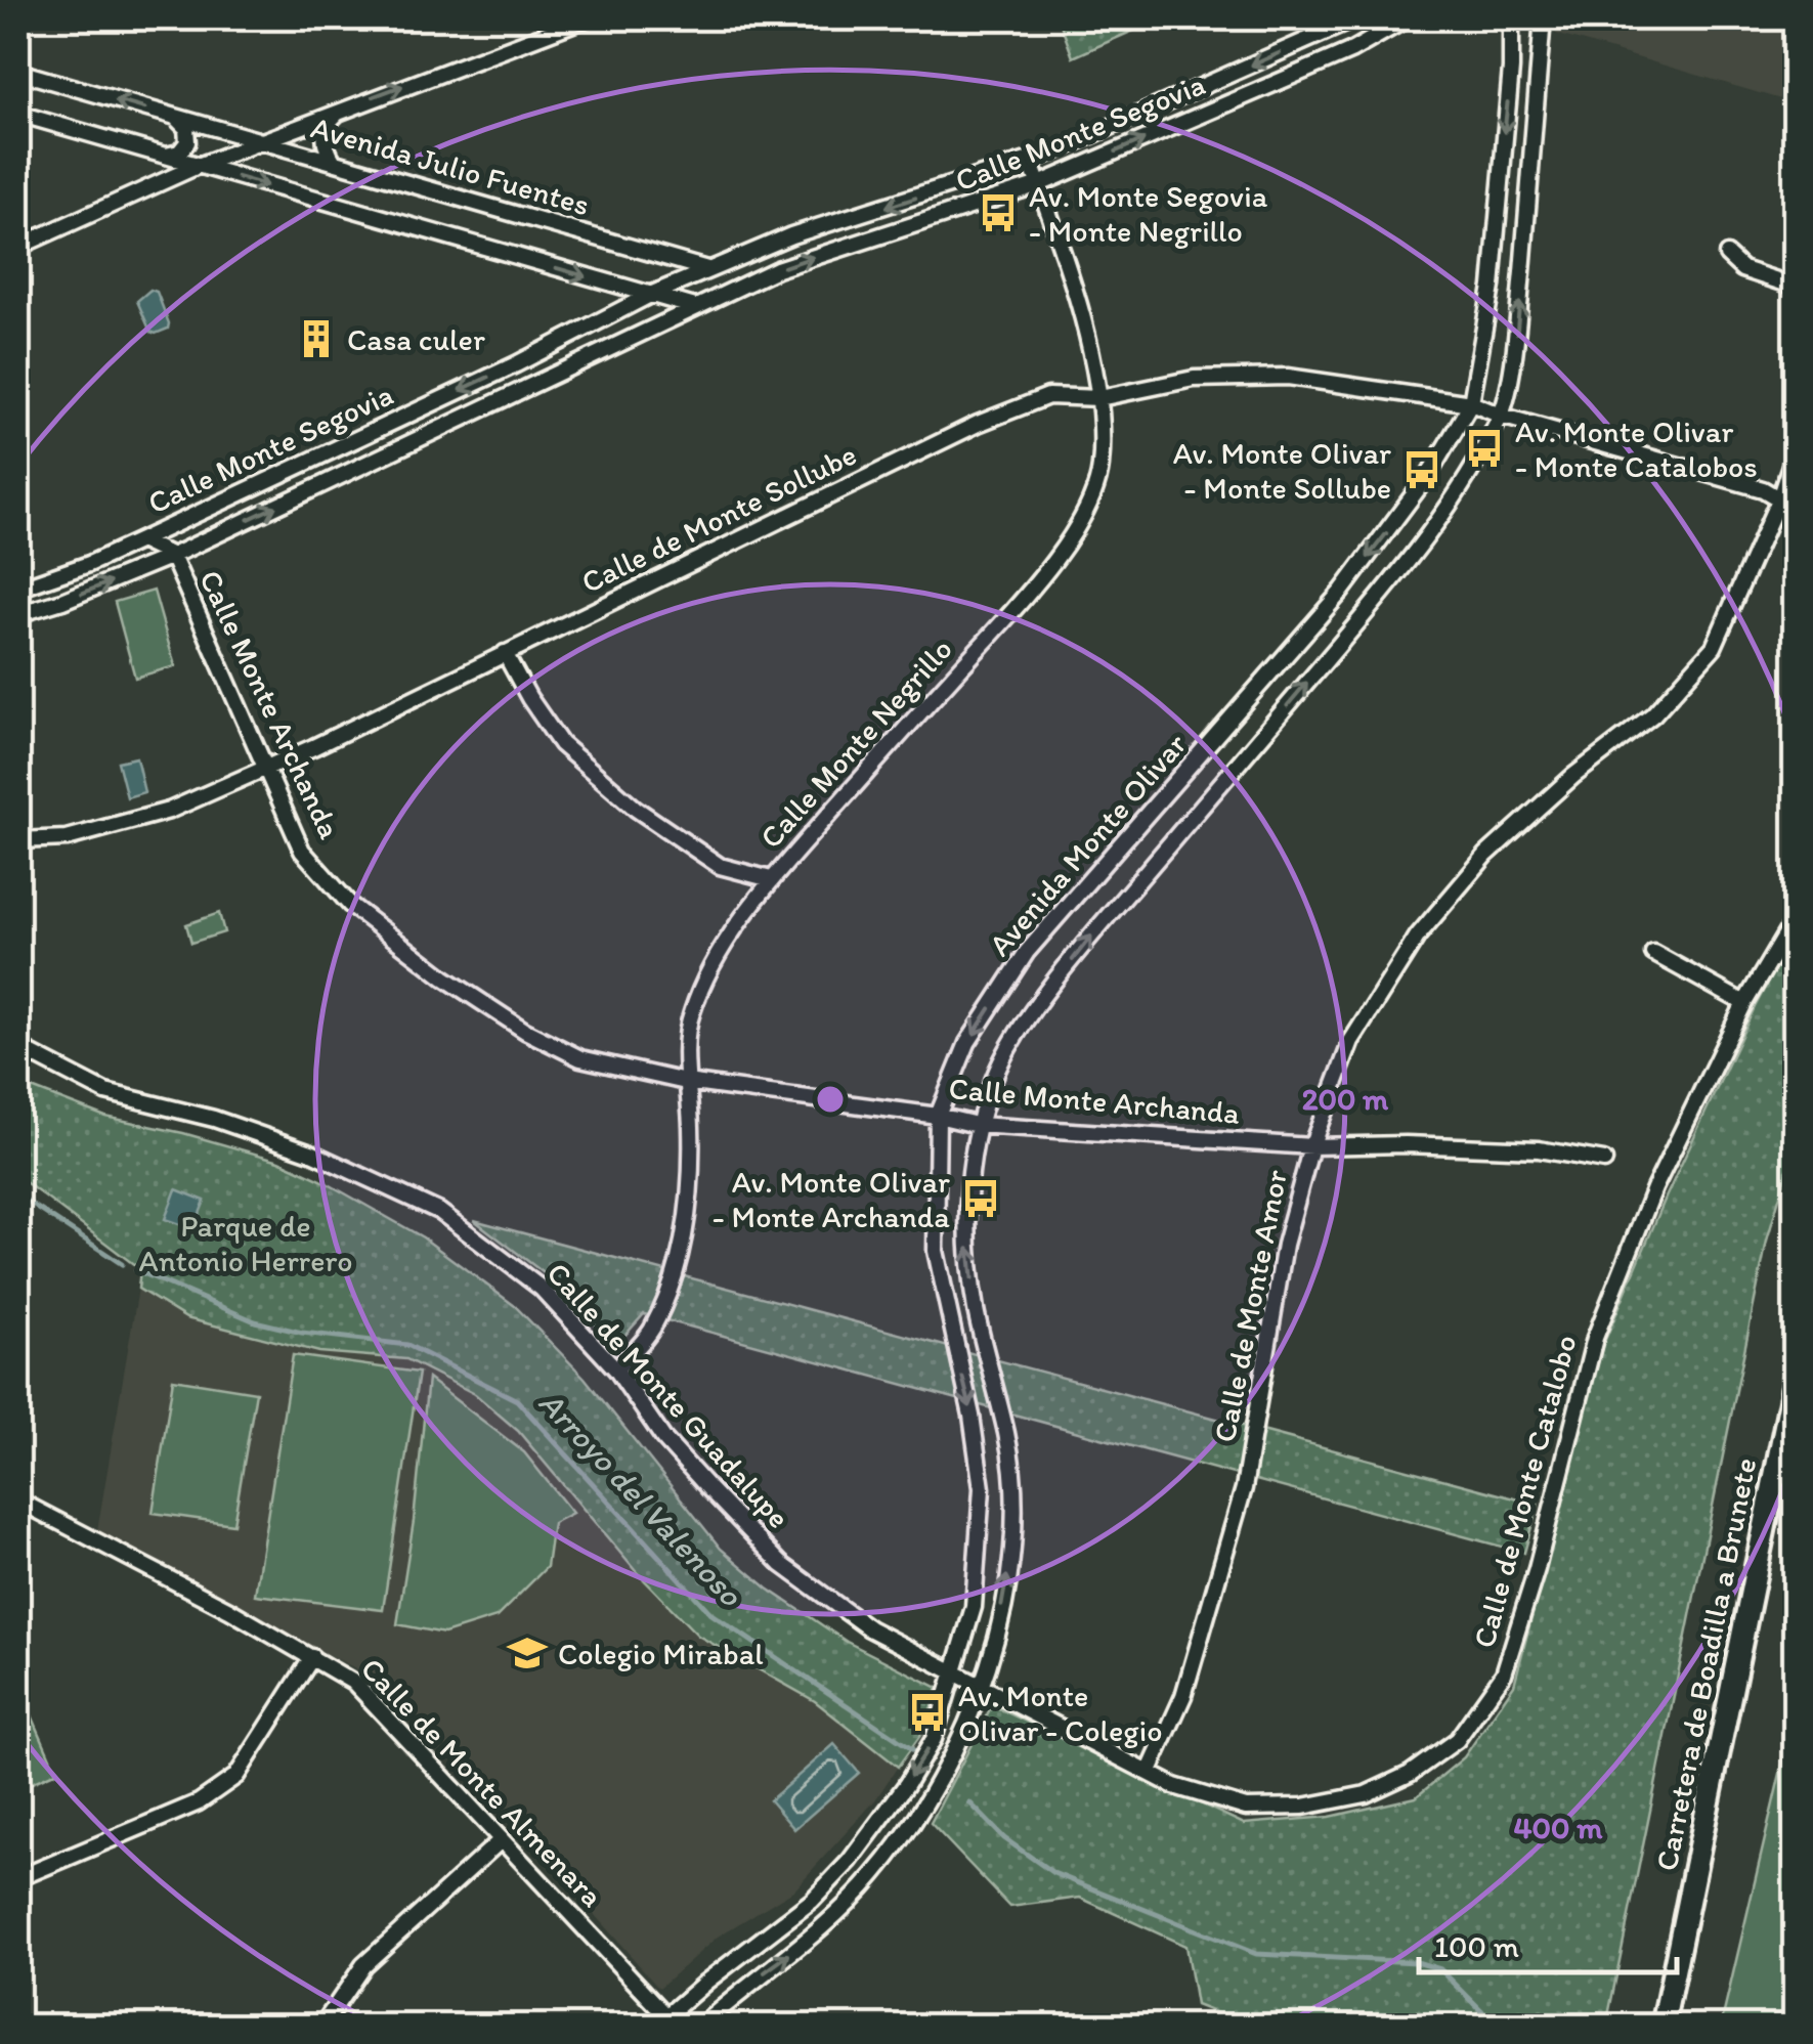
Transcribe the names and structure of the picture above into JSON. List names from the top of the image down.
{
  "streets": {
    "main road": ["Carretera de Boadilla a Brunete"],
    "street": [
      "Calle Monte Segovia",
      "Avenida Julio Fuentes",
      "Calle de Monte Sollube",
      "Calle Monte Archanda",
      "Calle Monte Negrillo",
      "Avenida Monte Olivar",
      "Calle de Monte Amor",
      "Calle de Monte Guadalupe",
      "Calle de Monte Catalobo",
      "Calle de Monte Almenara"
    ]
  },
  "crossings": [
    ["Calle Monte Segovia", "Avenida Julio Fuentes"],
    ["Calle Monte Segovia", "Calle Monte Archanda"],
    ["Calle Monte Segovia", "Calle Monte Negrillo"],
    ["Calle de Monte Sollube", "Calle Monte Archanda"],
    ["Calle de Monte Sollube", "Calle Monte Negrillo"],
    ["Calle de Monte Sollube", "Avenida Monte Olivar"],
    ["Calle Monte Archanda", "Calle Monte Negrillo"],
    ["Calle Monte Archanda", "Avenida Monte Olivar"],
    ["Calle Monte Archanda", "Calle de Monte Amor"],
    ["Calle Monte Negrillo", "Calle de Monte Guadalupe"],
    ["Avenida Monte Olivar", "Calle de Monte Guadalupe"],
    ["Avenida Monte Olivar", "Calle de Monte Catalobo"],
    ["Avenida Monte Olivar", "Calle de Monte Almenara"],
    ["Calle de Monte Amor", "Calle de Monte Catalobo"],
    ["Calle de Monte Guadalupe", "Calle de Monte Catalobo"]
  ],
  "water": ["Arroyo del Valenoso"],
  "parks": ["Parque de Antonio Herrero"],
  "places": {
    "bus stop": [
      "Av. Monte Segovia - Monte Negrillo",
      "Av. Monte Olivar - Monte Catalobos",
      "Av. Monte Olivar - Monte Sollube",
      "Av. Monte Olivar - Monte Archanda",
      "Av. Monte Olivar - Colegio"
    ],
    "building": ["Casa culer"],
    "school or university": ["Colegio Mirabal"]
  },
  "scale_bar": "100 m",
  "rings": ["200 m", "400 m"]
}
